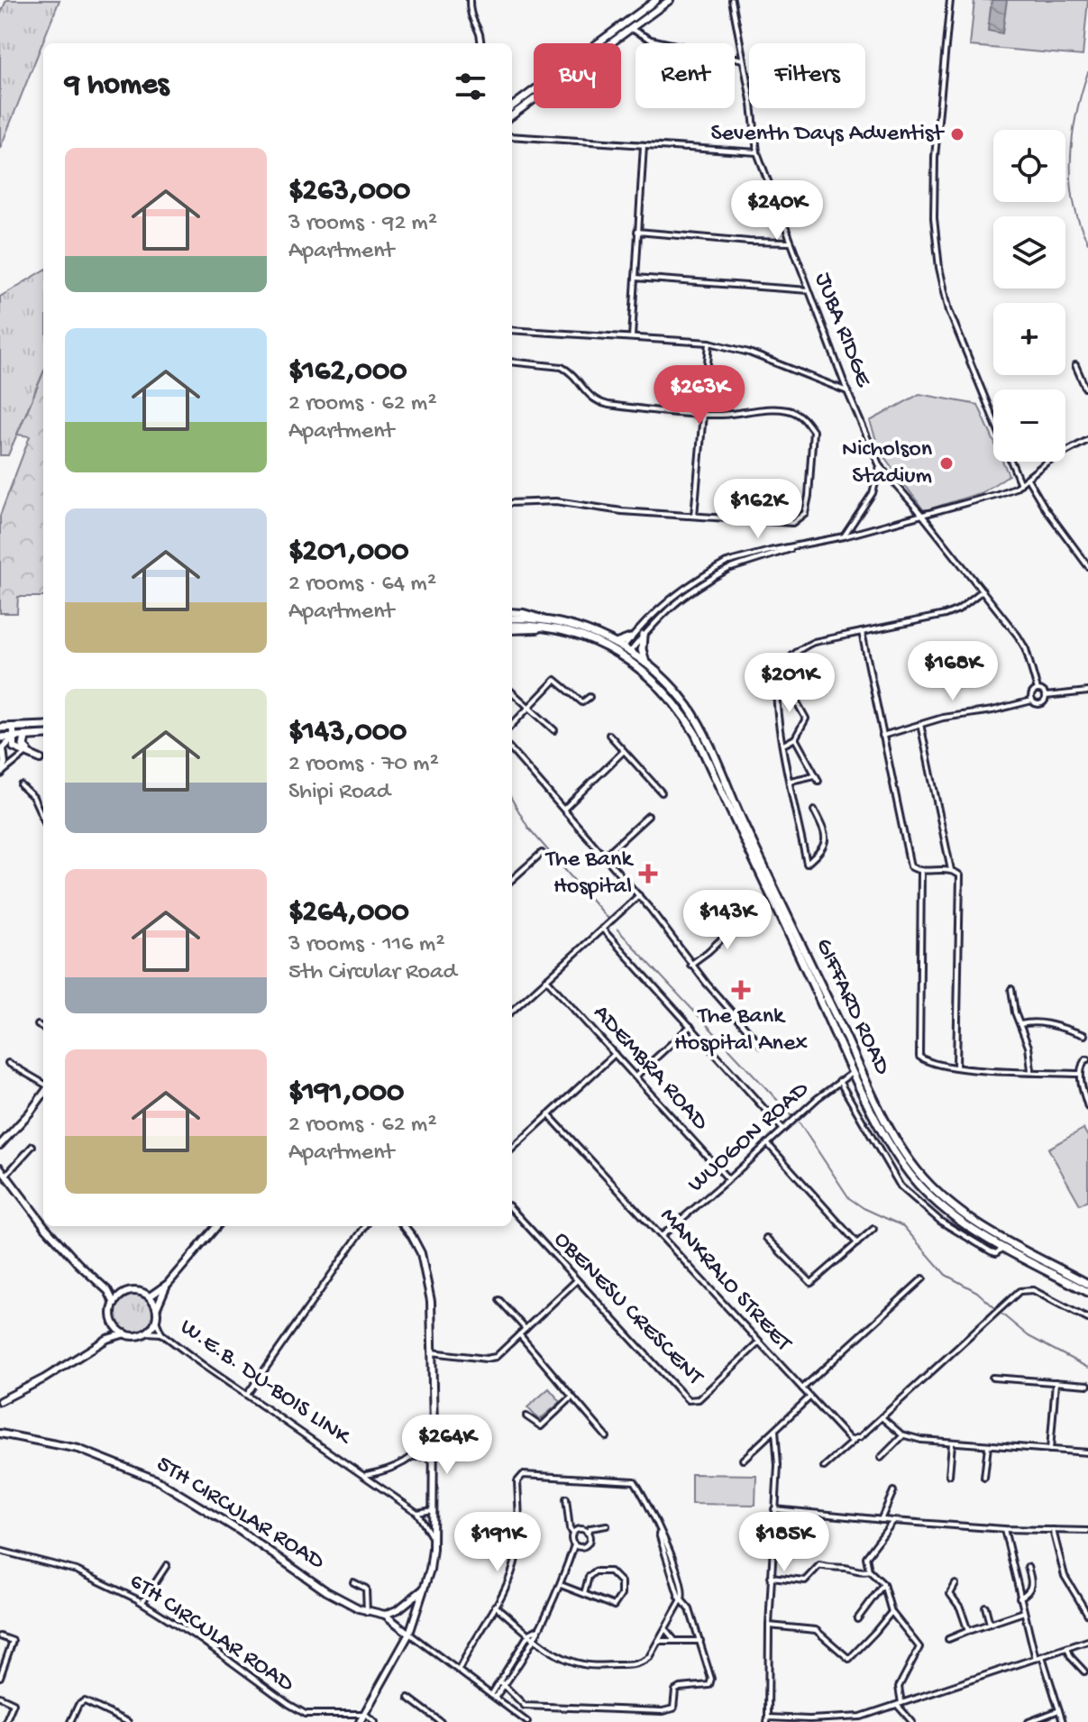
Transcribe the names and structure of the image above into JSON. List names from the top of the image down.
{
  "streets": {
    "main road": ["GIFFARD ROAD"],
    "street": [
      "JUBA RIDGE",
      "ADEMBRA ROAD",
      "WUOGON ROAD",
      "MANKRALO STREET",
      "OBENESU CRESCENT",
      "W.E.B. DU-BOIS LINK",
      "5TH CIRCULAR ROAD",
      "6TH CIRCULAR ROAD"
    ]
  },
  "crossings": [
    ["GIFFARD ROAD", "WUOGON ROAD"],
    ["ADEMBRA ROAD", "WUOGON ROAD"],
    ["WUOGON ROAD", "MANKRALO STREET"],
    ["MANKRALO STREET", "OBENESU CRESCENT"]
  ],
  "places": {
    "other": ["Seventh Days Adventist", "Nicholson Stadium"],
    "health": ["The Bank Hospital", "The Bank Hospital Anex"]
  },
  "page": {
    "chip": ["Buy", "Rent", "Filters"],
    "heading": "9 homes",
    "map_buttons": ["+", "−"],
    "list": [
      {
        "name": "$263,000",
        "note": "3 rooms · 92 m² · Apartment"
      },
      {
        "name": "$162,000",
        "note": "2 rooms · 62 m² · Apartment"
      },
      {
        "name": "$201,000",
        "note": "2 rooms · 64 m² · Apartment"
      },
      {
        "name": "$143,000",
        "note": "2 rooms · 70 m² · Shipi Road"
      },
      {
        "name": "$264,000",
        "note": "3 rooms · 116 m² · 5th Circular Road"
      },
      {
        "name": "$191,000",
        "note": "2 rooms · 62 m² · Apartment"
      }
    ],
    "price": [
      "$240K",
      "$263K",
      "$162K",
      "$168K",
      "$201K",
      "$143K",
      "$264K",
      "$191K",
      "$185K"
    ]
  }
}
